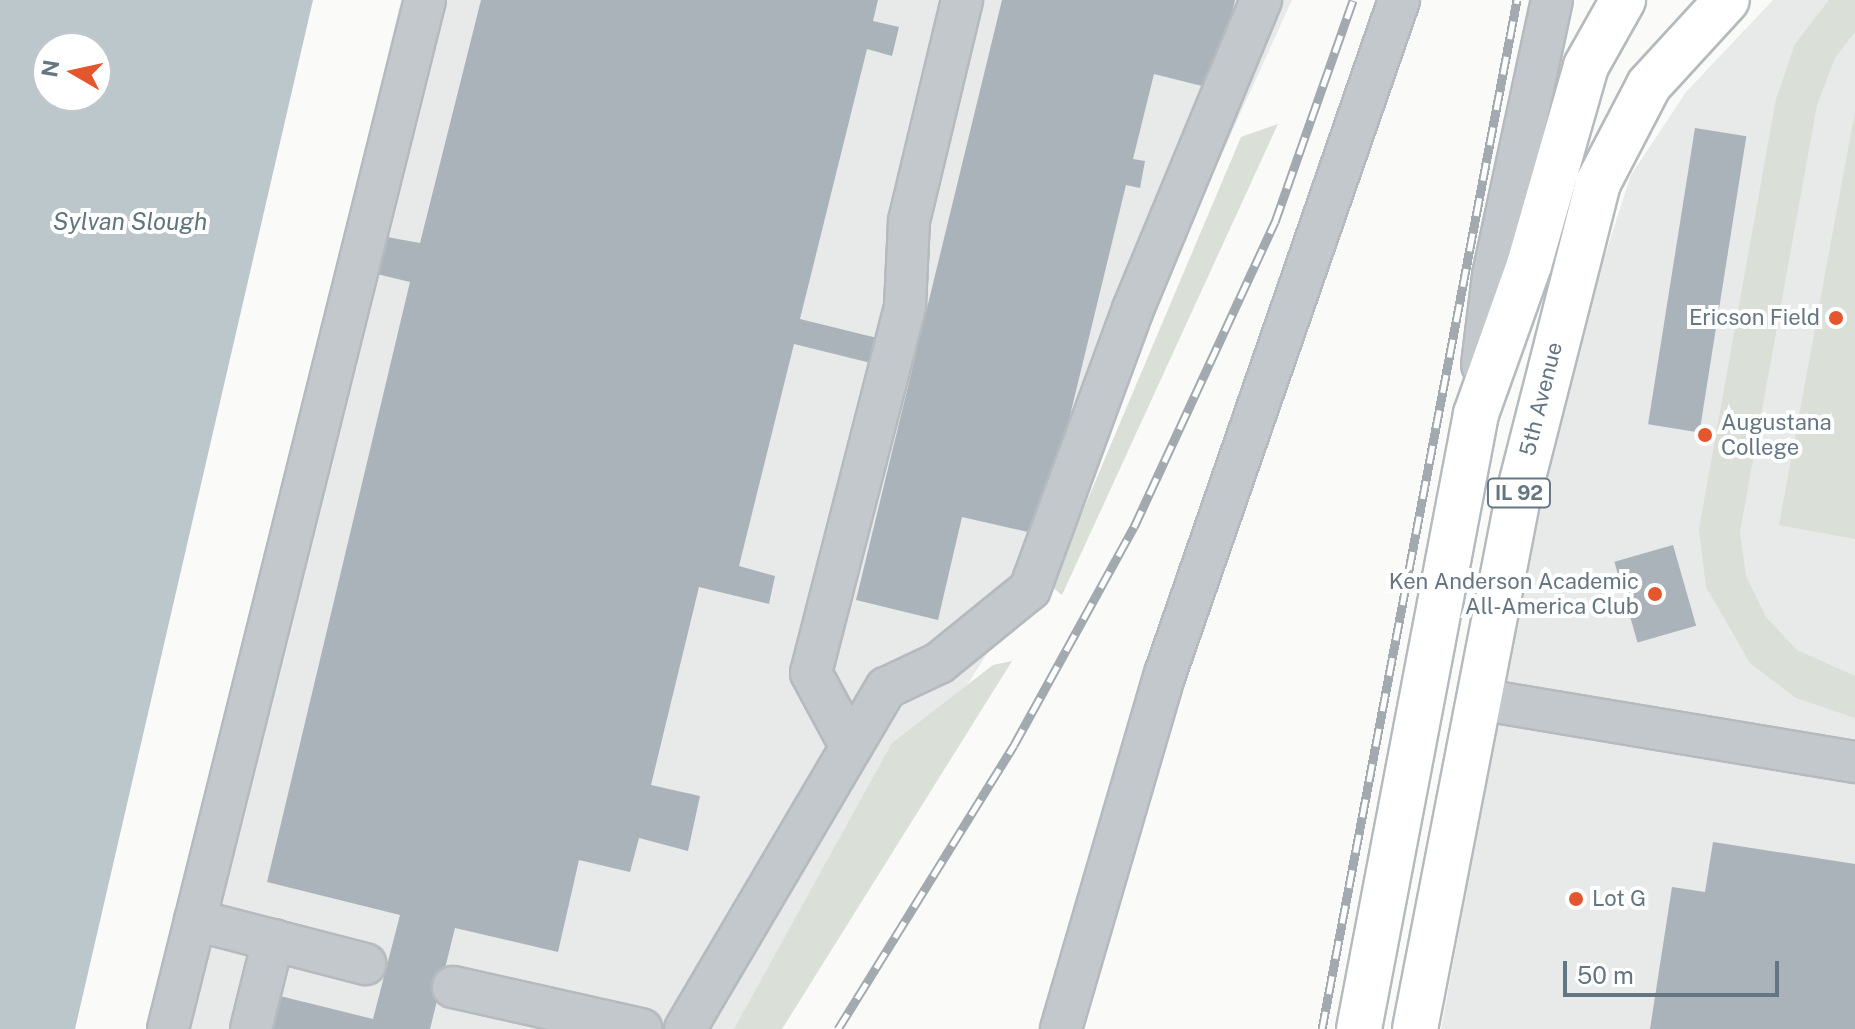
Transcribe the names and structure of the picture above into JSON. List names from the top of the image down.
{
  "streets": {
    "main road": ["5th Avenue", "IL 92"]
  },
  "water": ["Sylvan Slough"],
  "places": [
    "Ericson Field",
    "Augustana College",
    "Ken Anderson Academic All-America Club",
    "Lot G"
  ],
  "scale_bar": "50 m",
  "north": "left"
}
